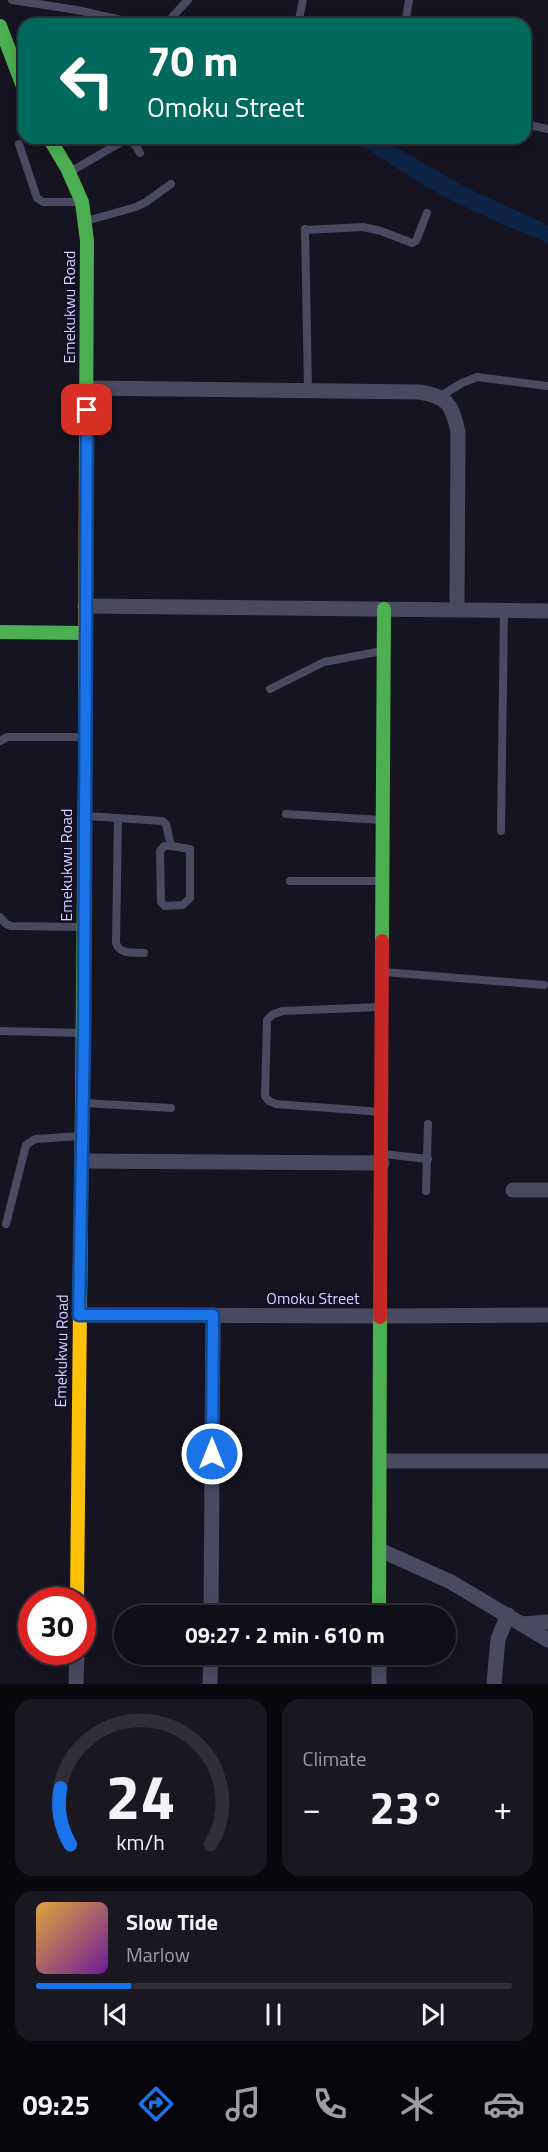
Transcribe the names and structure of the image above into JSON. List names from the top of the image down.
{
  "streets": {
    "street": ["Emekukwu Road", "Omoku Street"]
  },
  "crossings": [
    ["Emekukwu Road", "Omoku Street"]
  ],
  "page": {
    "turn": ["70 m", "Omoku Street"],
    "limit": "30",
    "trip": "09:27 · 2 min · 610 m",
    "tile": "Climate",
    "heat": ["−", "23°", "+"],
    "song": ["Slow Tide", "Marlow"],
    "tabs": "09:25",
    "gauge": ["24", "km/h"]
  }
}
